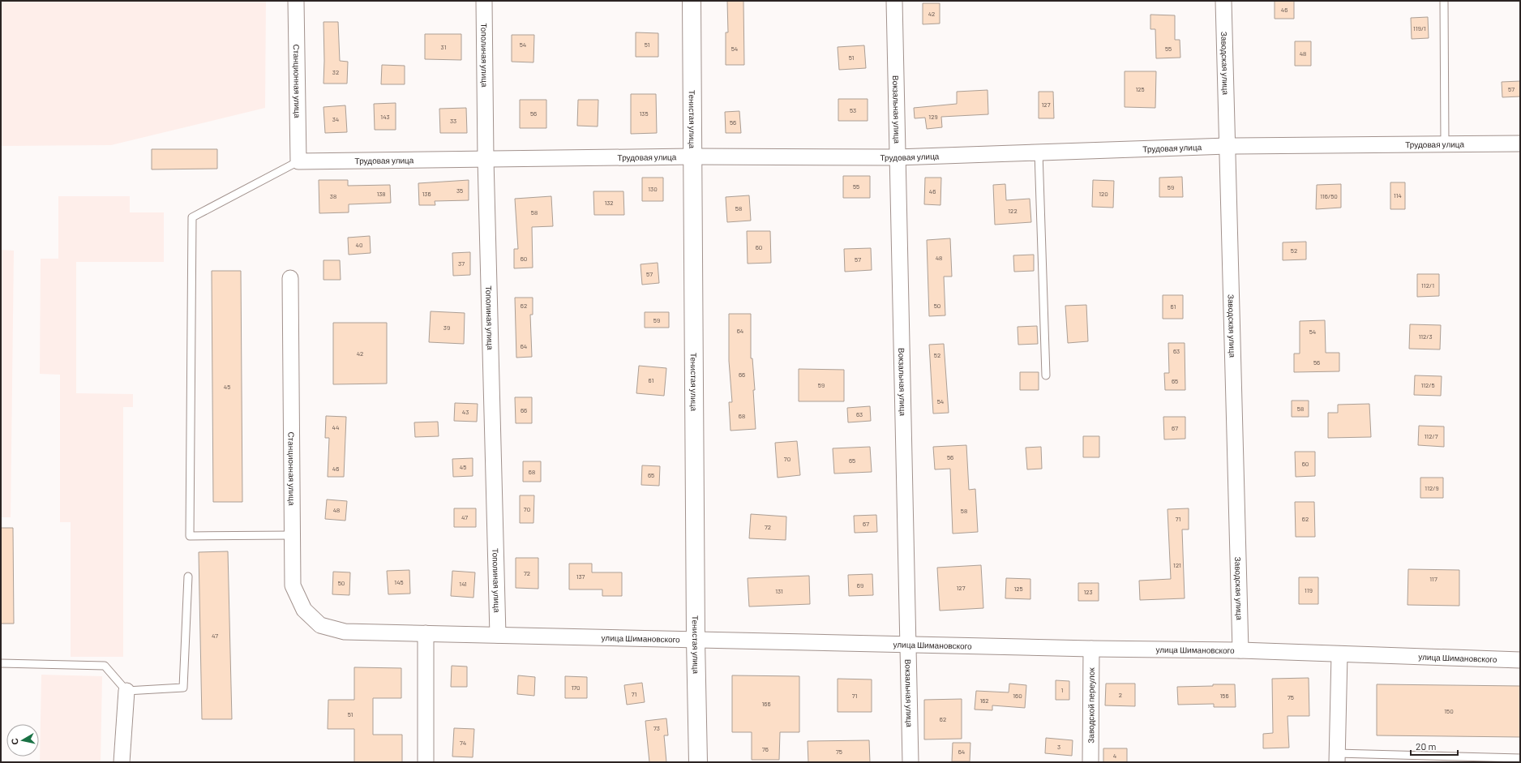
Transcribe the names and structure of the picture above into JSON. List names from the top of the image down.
{
  "streets": {
    "street": [
      "Тополиная улица",
      "Заводская улица",
      "Станционная улица",
      "Вокзальная улица",
      "Тенистая улица",
      "Трудовая улица",
      "улица Шимановского",
      "Заводской переулок"
    ]
  },
  "crossings": [
    ["Тополиная улица", "Трудовая улица"],
    ["Тополиная улица", "улица Шимановского"],
    ["Заводская улица", "Трудовая улица"],
    ["Заводская улица", "улица Шимановского"],
    ["Станционная улица", "Трудовая улица"],
    ["Станционная улица", "улица Шимановского"],
    ["Вокзальная улица", "Трудовая улица"],
    ["Вокзальная улица", "улица Шимановского"],
    ["Тенистая улица", "Трудовая улица"],
    ["Тенистая улица", "улица Шимановского"],
    ["улица Шимановского", "Заводской переулок"]
  ],
  "house_numbers": [
    "46",
    "42",
    "119/1",
    "54",
    "51",
    "31",
    "54",
    "55",
    "48",
    "51",
    "32",
    "125",
    "57",
    "127",
    "53",
    "56",
    "135",
    "143",
    "129",
    "34",
    "33",
    "56",
    "55",
    "59",
    "130",
    "35",
    "46",
    "138",
    "136",
    "120",
    "114",
    "38",
    "116/50",
    "132",
    "58",
    "122",
    "58",
    "40",
    "60",
    "52",
    "48",
    "60",
    "57",
    "37",
    "57",
    "112/1",
    "62",
    "50",
    "61",
    "59",
    "39",
    "64",
    "54",
    "112/3",
    "64",
    "63",
    "42",
    "52",
    "56",
    "66",
    "61",
    "65",
    "59",
    "112/5",
    "45",
    "54",
    "58",
    "66",
    "43",
    "63",
    "68",
    "44",
    "67",
    "112/7",
    "56",
    "70",
    "65",
    "60",
    "45",
    "46",
    "68",
    "65",
    "112/9",
    "70",
    "48",
    "58",
    "47",
    "71",
    "62",
    "67",
    "72",
    "121",
    "72",
    "137",
    "117",
    "145",
    "50",
    "141",
    "69",
    "127",
    "125",
    "119",
    "131",
    "123",
    "47",
    "170",
    "1",
    "71",
    "2",
    "71",
    "160",
    "156",
    "75",
    "162",
    "166",
    "150",
    "51",
    "62",
    "73",
    "74",
    "3",
    "76",
    "75",
    "64",
    "4"
  ],
  "scale_bar": "20 m",
  "north": "left"
}
